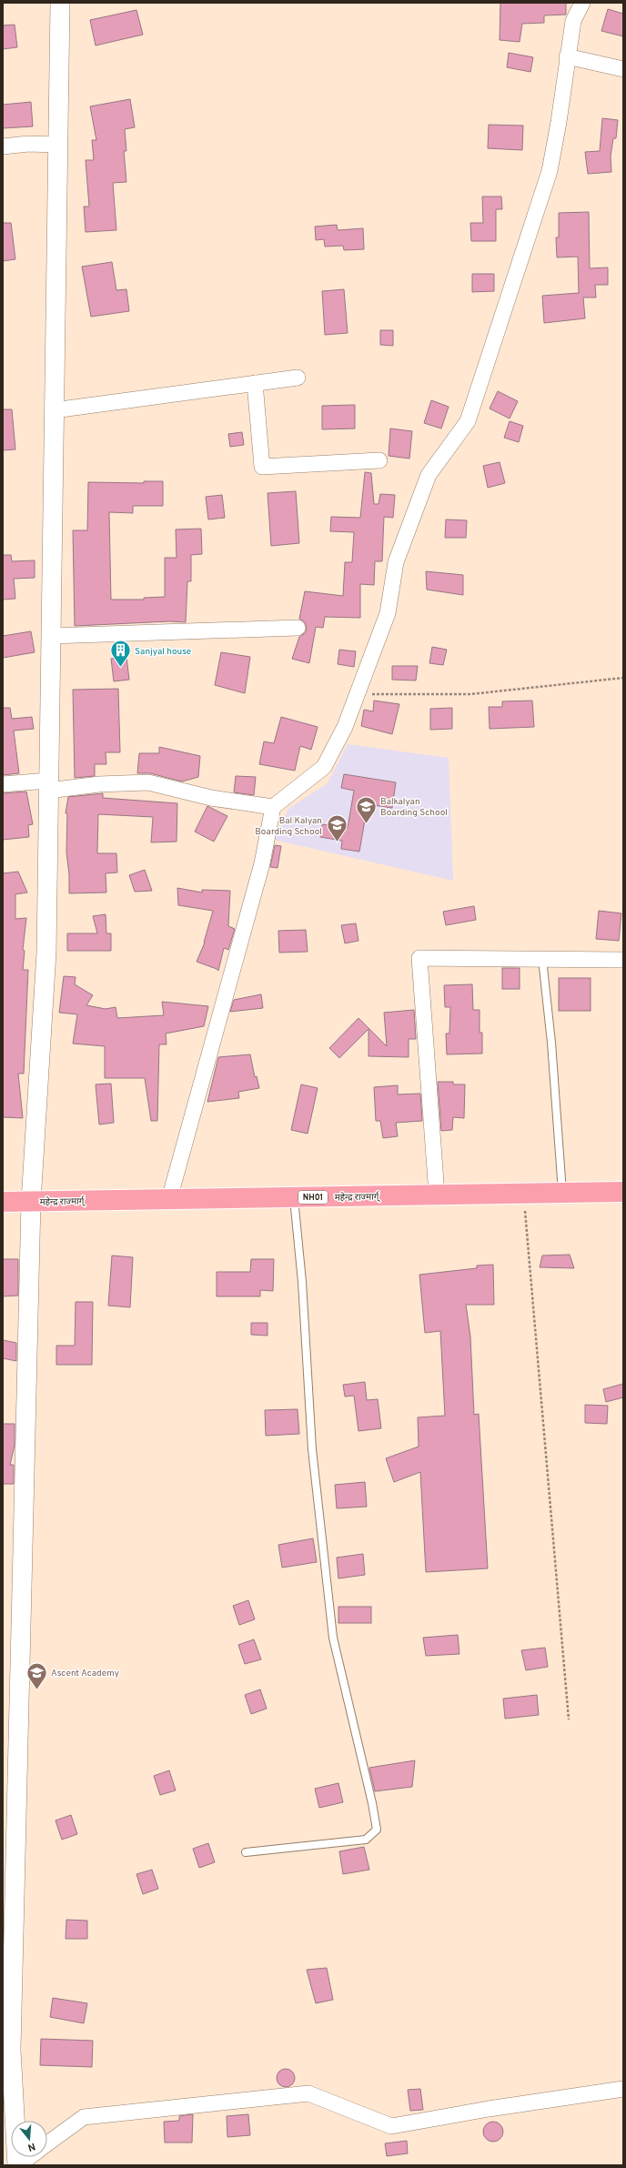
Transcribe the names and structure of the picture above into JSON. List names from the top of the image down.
{
  "streets": {
    "highway": ["महेन्द्र राज्मार्ग्", "NH01"]
  },
  "places": {
    "building": ["Sanjyal house"],
    "school or university": ["Balkalyan Boarding School", "Bal Kalyan Boarding School", "Ascent Academy"]
  },
  "north": "bottom"
}
